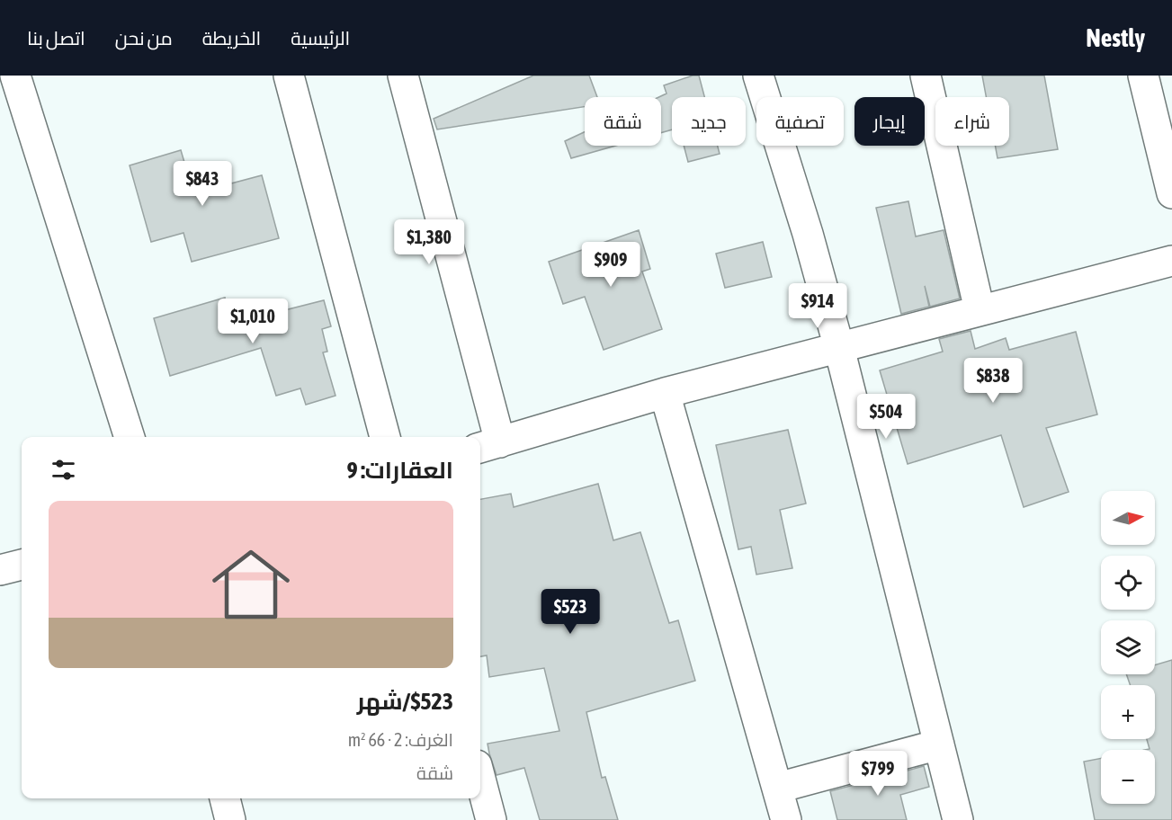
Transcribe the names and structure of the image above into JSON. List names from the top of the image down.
{
  "north": "right",
  "page": {
    "header": "Nestly",
    "nav": [
      "الرئيسية",
      "الخريطة",
      "من نحن",
      "اتصل بنا"
    ],
    "chip": [
      "شراء",
      "إيجار",
      "تصفية",
      "جديد",
      "شقة"
    ],
    "price": [
      "$843",
      "$1,380",
      "$909",
      "$914",
      "$1,010",
      "$838",
      "$504",
      "$523",
      "$799"
    ],
    "heading": "العقارات: 9",
    "map_buttons": ["+", "−"],
    "list": [
      {
        "name": "$523/شهر",
        "note": "الغرف: 2 · 66 m² · شقة"
      }
    ]
  }
}
